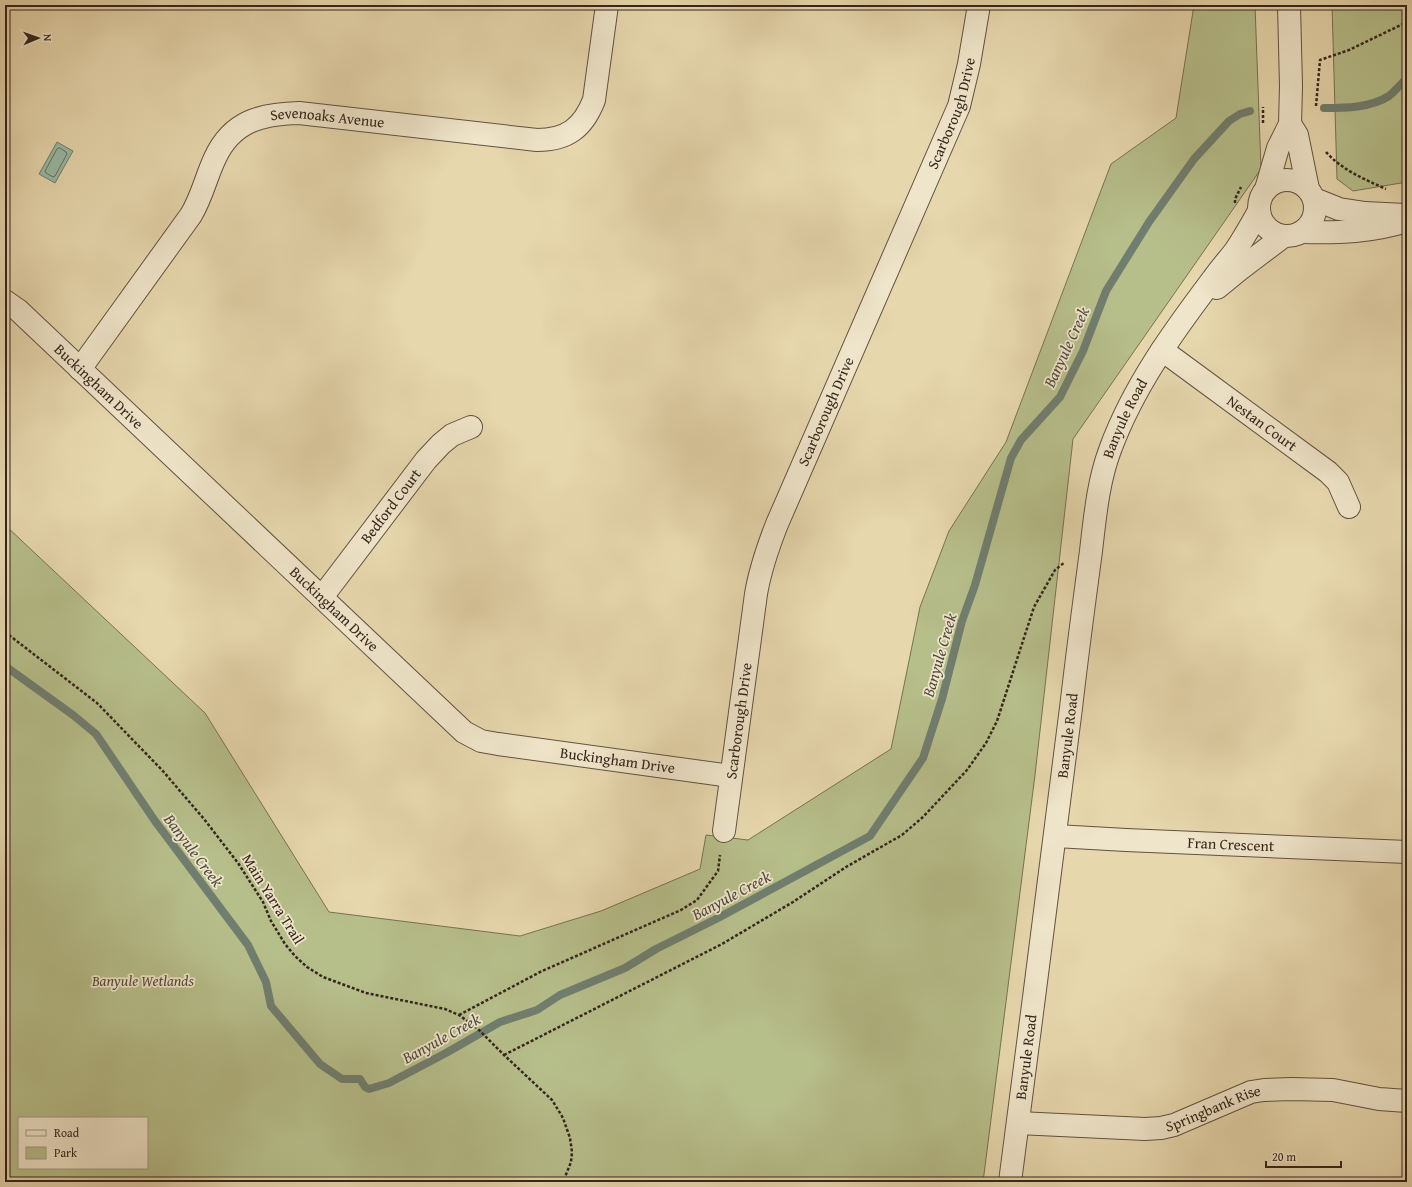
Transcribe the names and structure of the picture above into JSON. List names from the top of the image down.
{
  "streets": {
    "street": [
      "Scarborough Drive",
      "Sevenoaks Avenue",
      "Buckingham Drive",
      "Banyule Road",
      "Nestan Court",
      "Bedford Court",
      "Fran Crescent",
      "Springbank Rise"
    ],
    "path": ["Main Yarra Trail"]
  },
  "crossings": [
    ["Scarborough Drive", "Buckingham Drive"],
    ["Sevenoaks Avenue", "Buckingham Drive"],
    ["Buckingham Drive", "Bedford Court"],
    ["Banyule Road", "Nestan Court"],
    ["Banyule Road", "Fran Crescent"],
    ["Banyule Road", "Springbank Rise"]
  ],
  "water": ["Banyule Creek"],
  "parks": ["Banyule Wetlands"],
  "legend": ["Road", "Park"],
  "scale_bar": "20 m",
  "north": "right"
}
